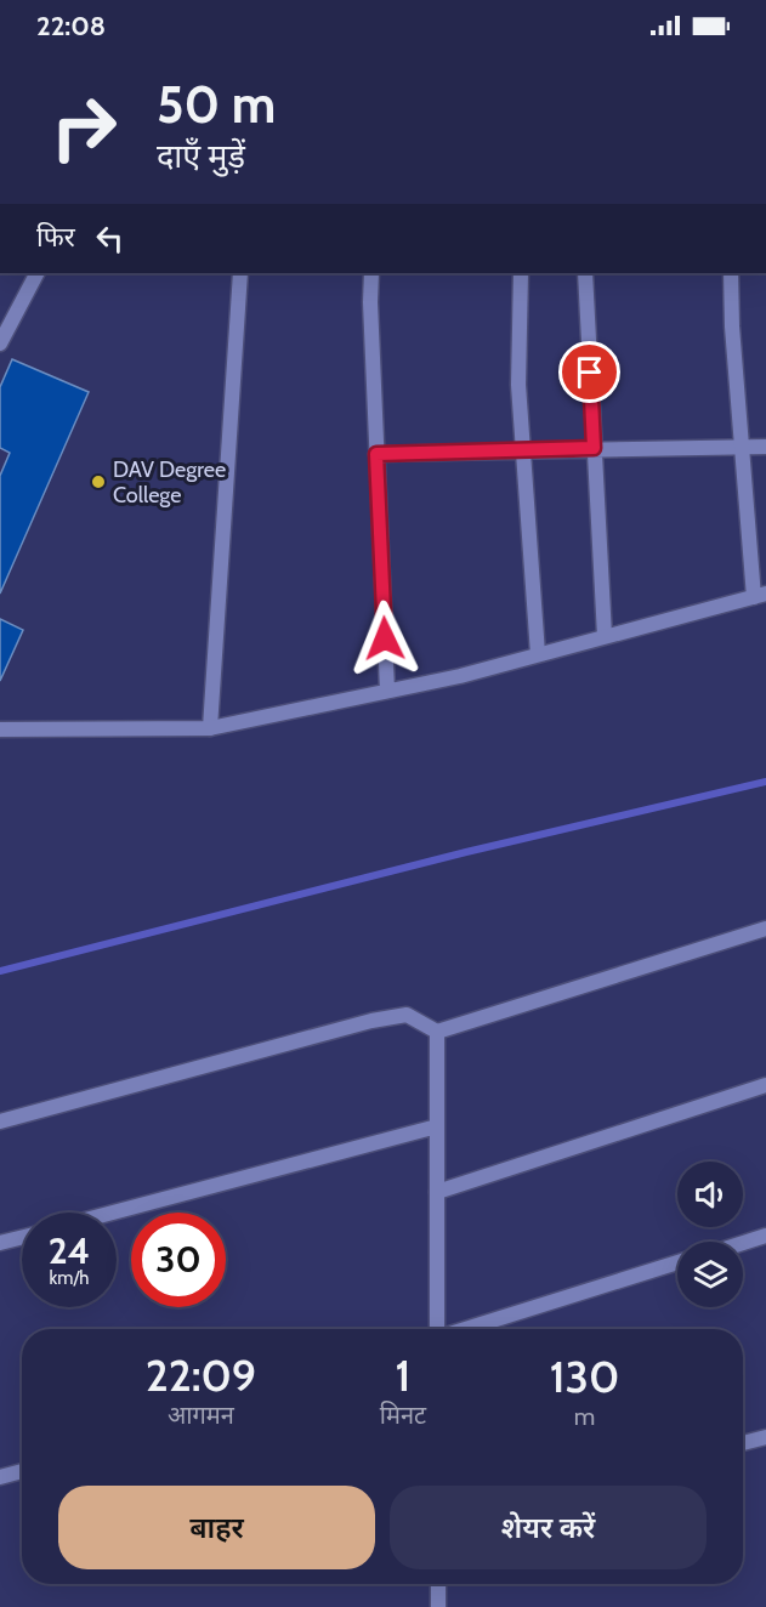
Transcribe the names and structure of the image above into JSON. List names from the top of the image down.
{
  "places": ["DAV Degree College"],
  "page": {
    "status": "22:08",
    "turn": ["50 m", "दाएँ मुड़ें"],
    "then": "फिर",
    "speed": "24 km/h",
    "limit": "30",
    "eta": [
      "22:09",
      "आगमन",
      "1",
      "मिनट",
      "130",
      "m"
    ],
    "buttons": ["बाहर", "शेयर करें"]
  }
}
